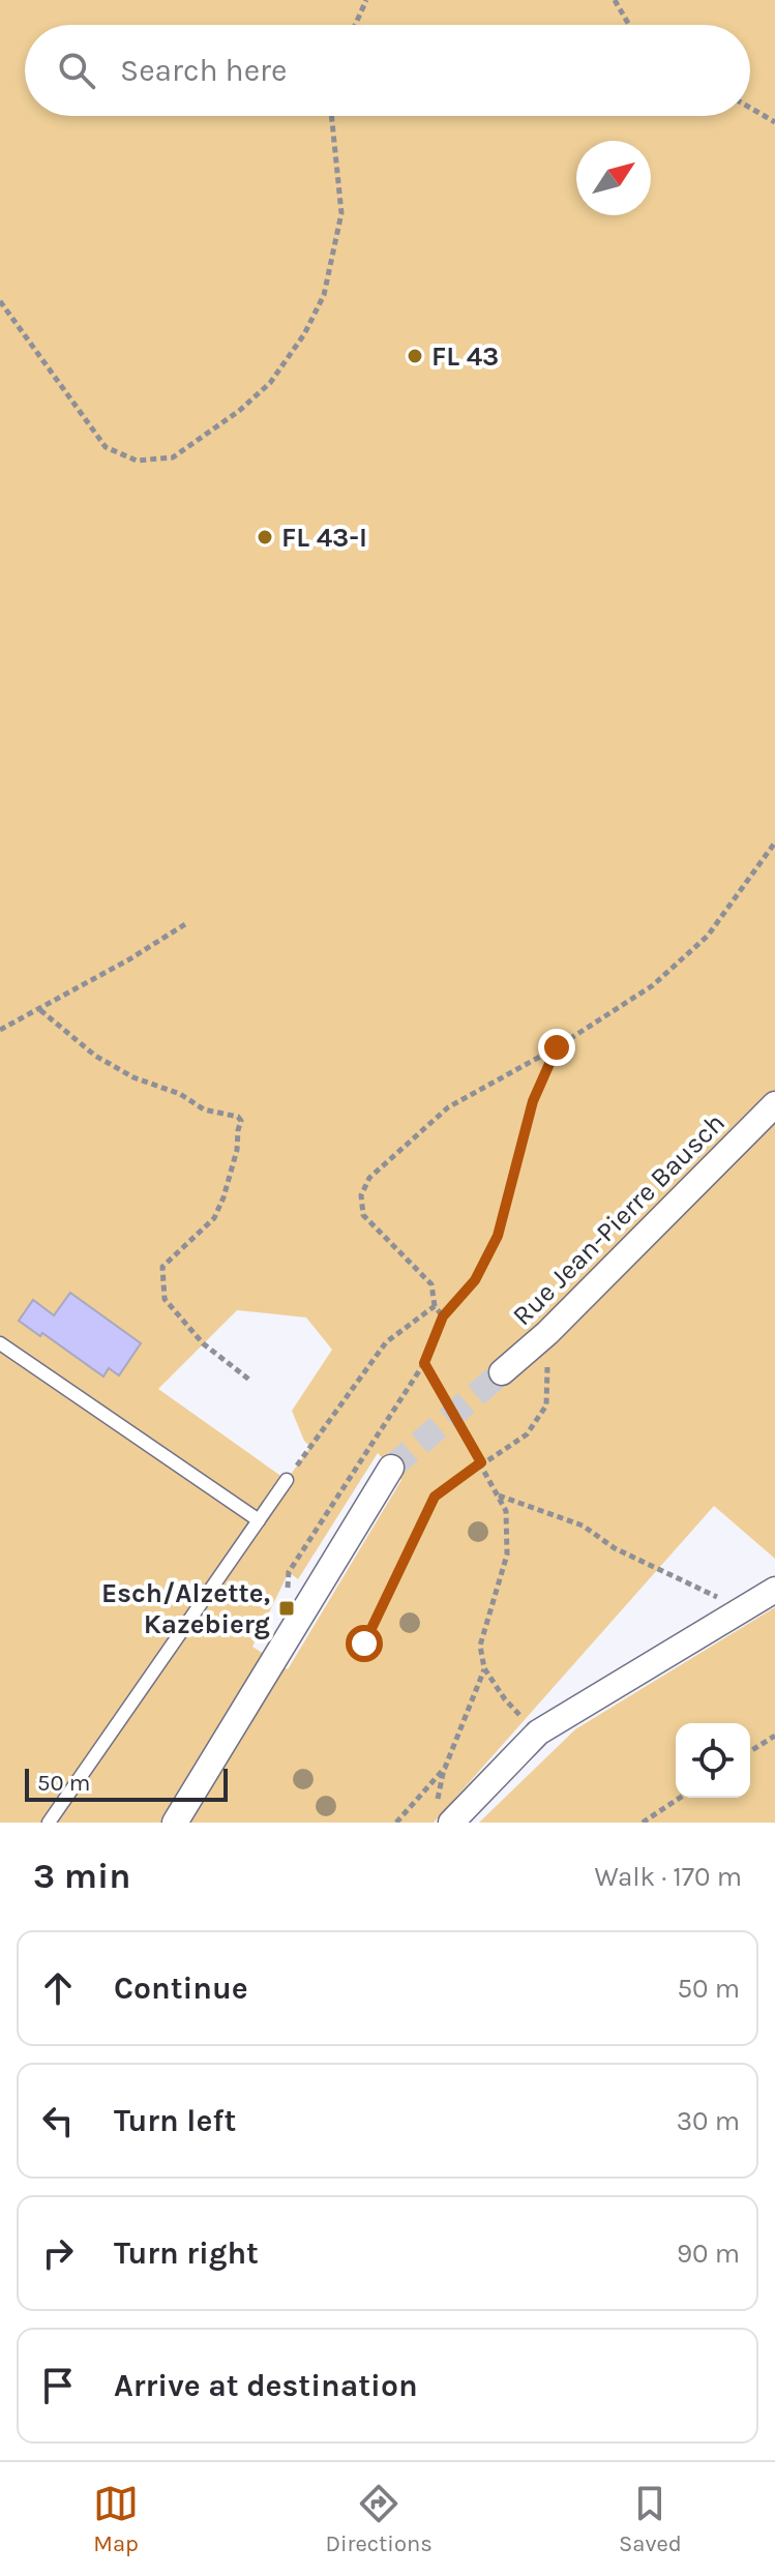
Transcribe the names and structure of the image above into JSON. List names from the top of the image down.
{
  "streets": {
    "street": ["Rue Jean-Pierre Bausch"]
  },
  "places": {
    "other": ["FL 43", "FL 43-I"],
    "transit": ["Esch/Alzette, Kazebierg"]
  },
  "scale_bar": "50 m",
  "north": "top right",
  "page": {
    "search": "Search here",
    "scale": "50 m",
    "heading": ["3 min", "Walk · 170 m"],
    "list": [
      ["Continue", "50 m"],
      ["Turn left", "30 m"],
      ["Turn right", "90 m"],
      "Arrive at destination"
    ],
    "nav": ["Map", "Directions", "Saved"]
  }
}
